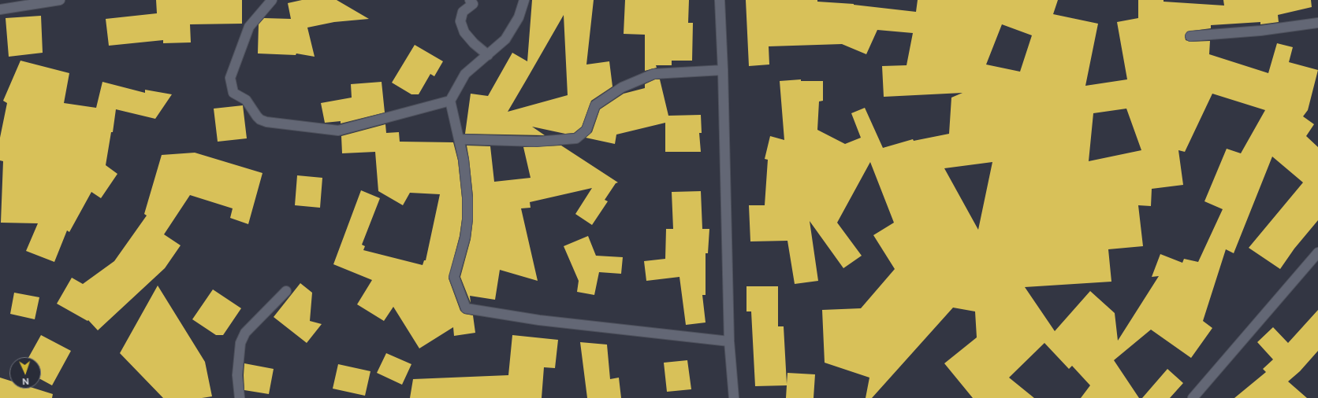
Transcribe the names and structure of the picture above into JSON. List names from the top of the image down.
{
  "north": "bottom"
}
